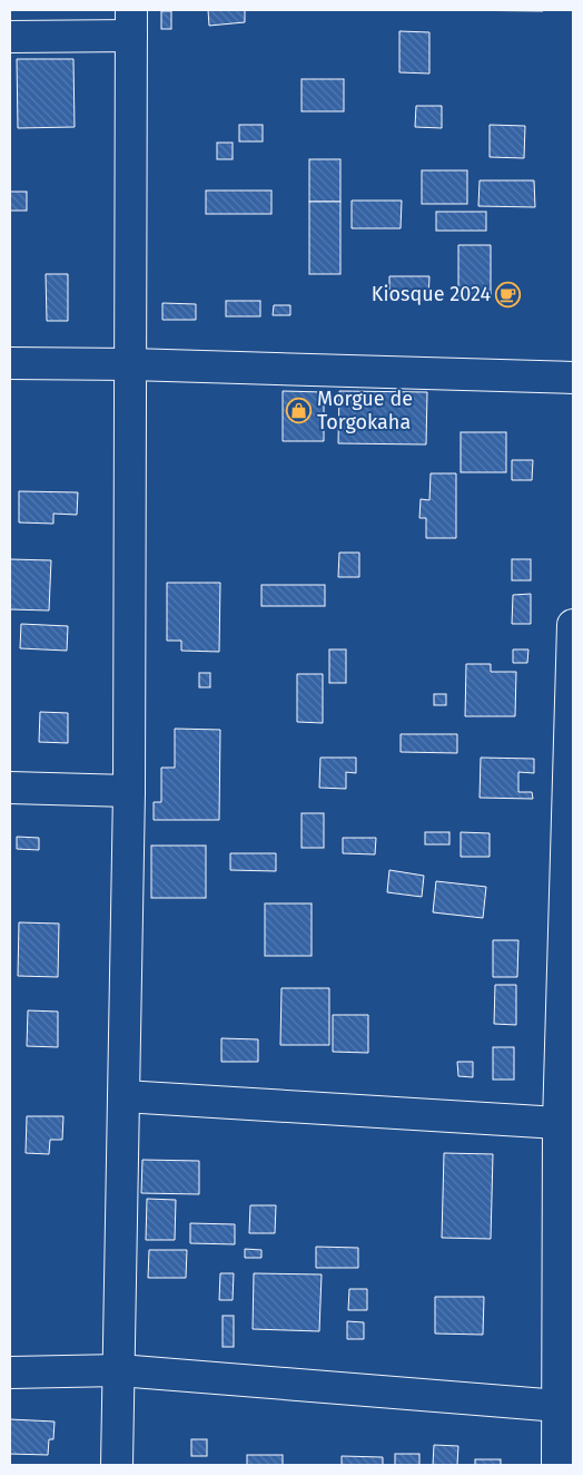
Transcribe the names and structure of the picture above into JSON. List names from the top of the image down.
{
  "places": {
    "cafe": ["Kiosque 2024"],
    "shop": ["Morgue de Torgokaha"]
  }
}
